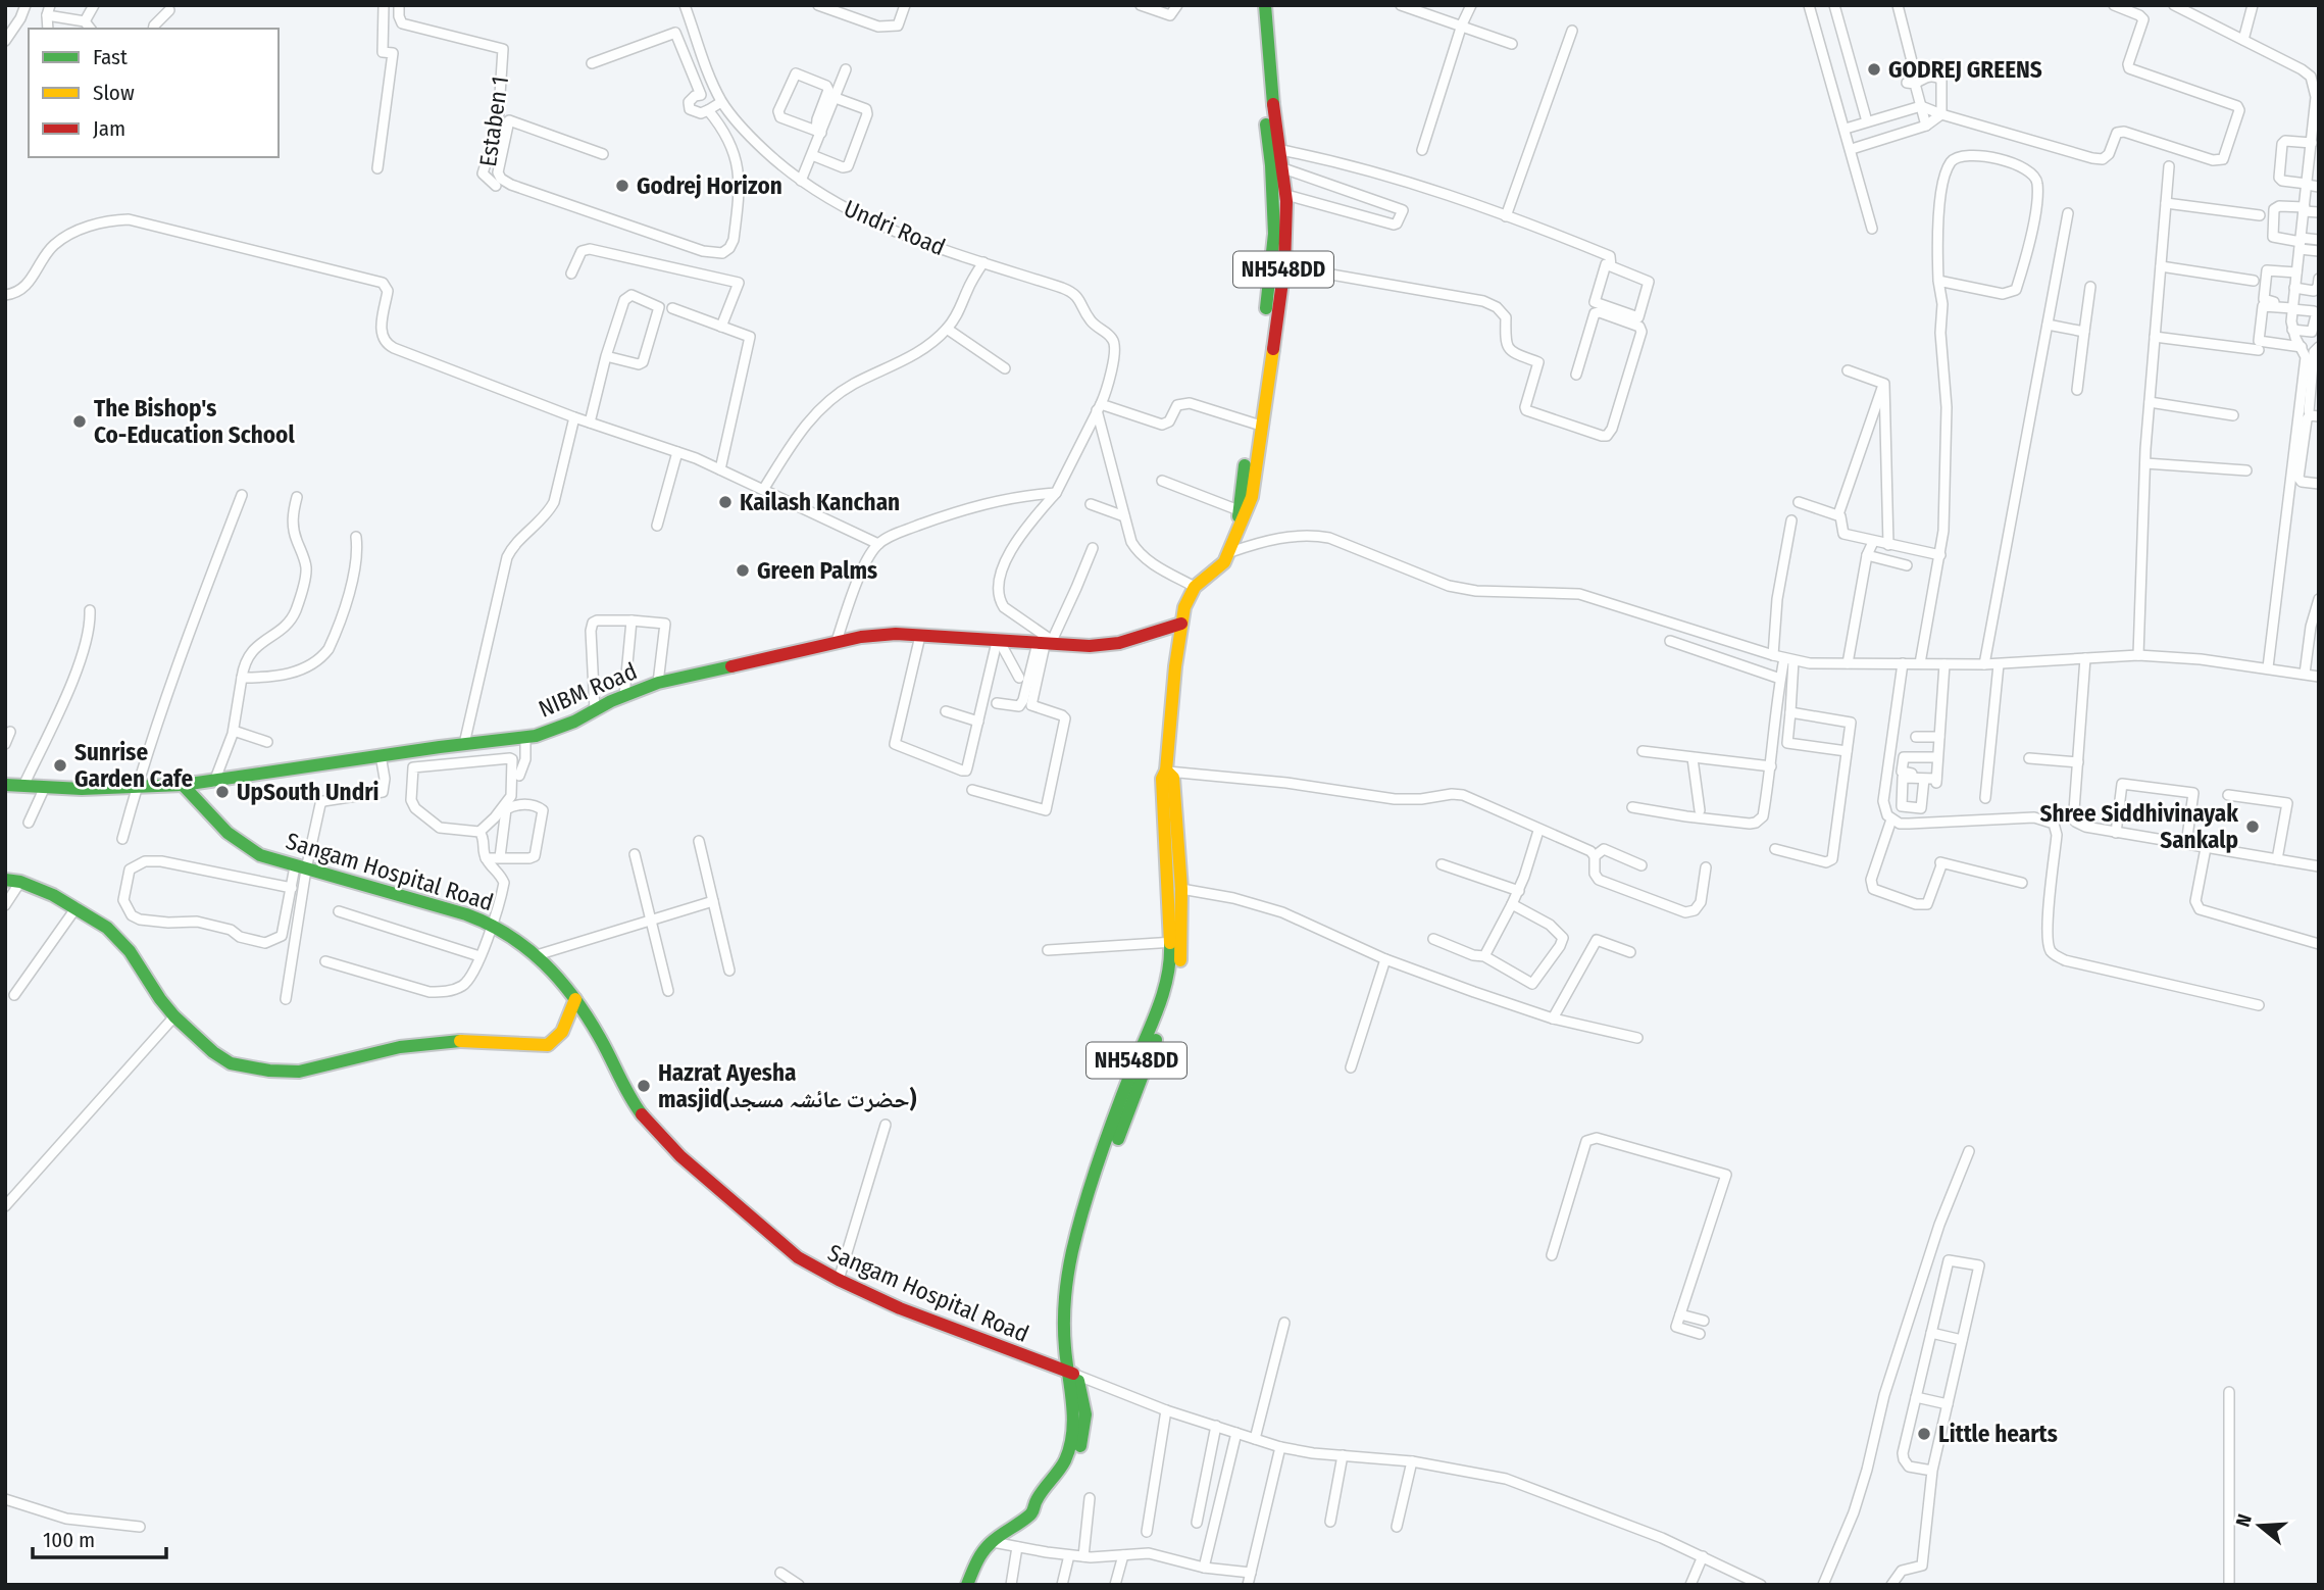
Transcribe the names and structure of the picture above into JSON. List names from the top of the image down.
{
  "streets": {
    "main road": ["NH548DD", "NIBM Road", "Sangam Hospital Road"],
    "street": ["Estaben 1", "Undri Road"]
  },
  "crossings": [
    ["Undri Road", "NIBM Road"],
    ["NH548DD", "NIBM Road"],
    ["NH548DD", "Sangam Hospital Road"],
    ["NIBM Road", "Sangam Hospital Road"]
  ],
  "places": [
    "GODREJ GREENS",
    "Godrej Horizon",
    "The Bishop's Co-Education School",
    "Kailash Kanchan",
    "Green Palms",
    "Sunrise Garden Cafe",
    "UpSouth Undri",
    "Shree Siddhivinayak Sankalp",
    "Hazrat Ayesha masjid(حضرت عائشہ مسجد)",
    "Little hearts"
  ],
  "legend": ["Fast", "Slow", "Jam"],
  "scale_bar": "100 m",
  "north": "left"
}
